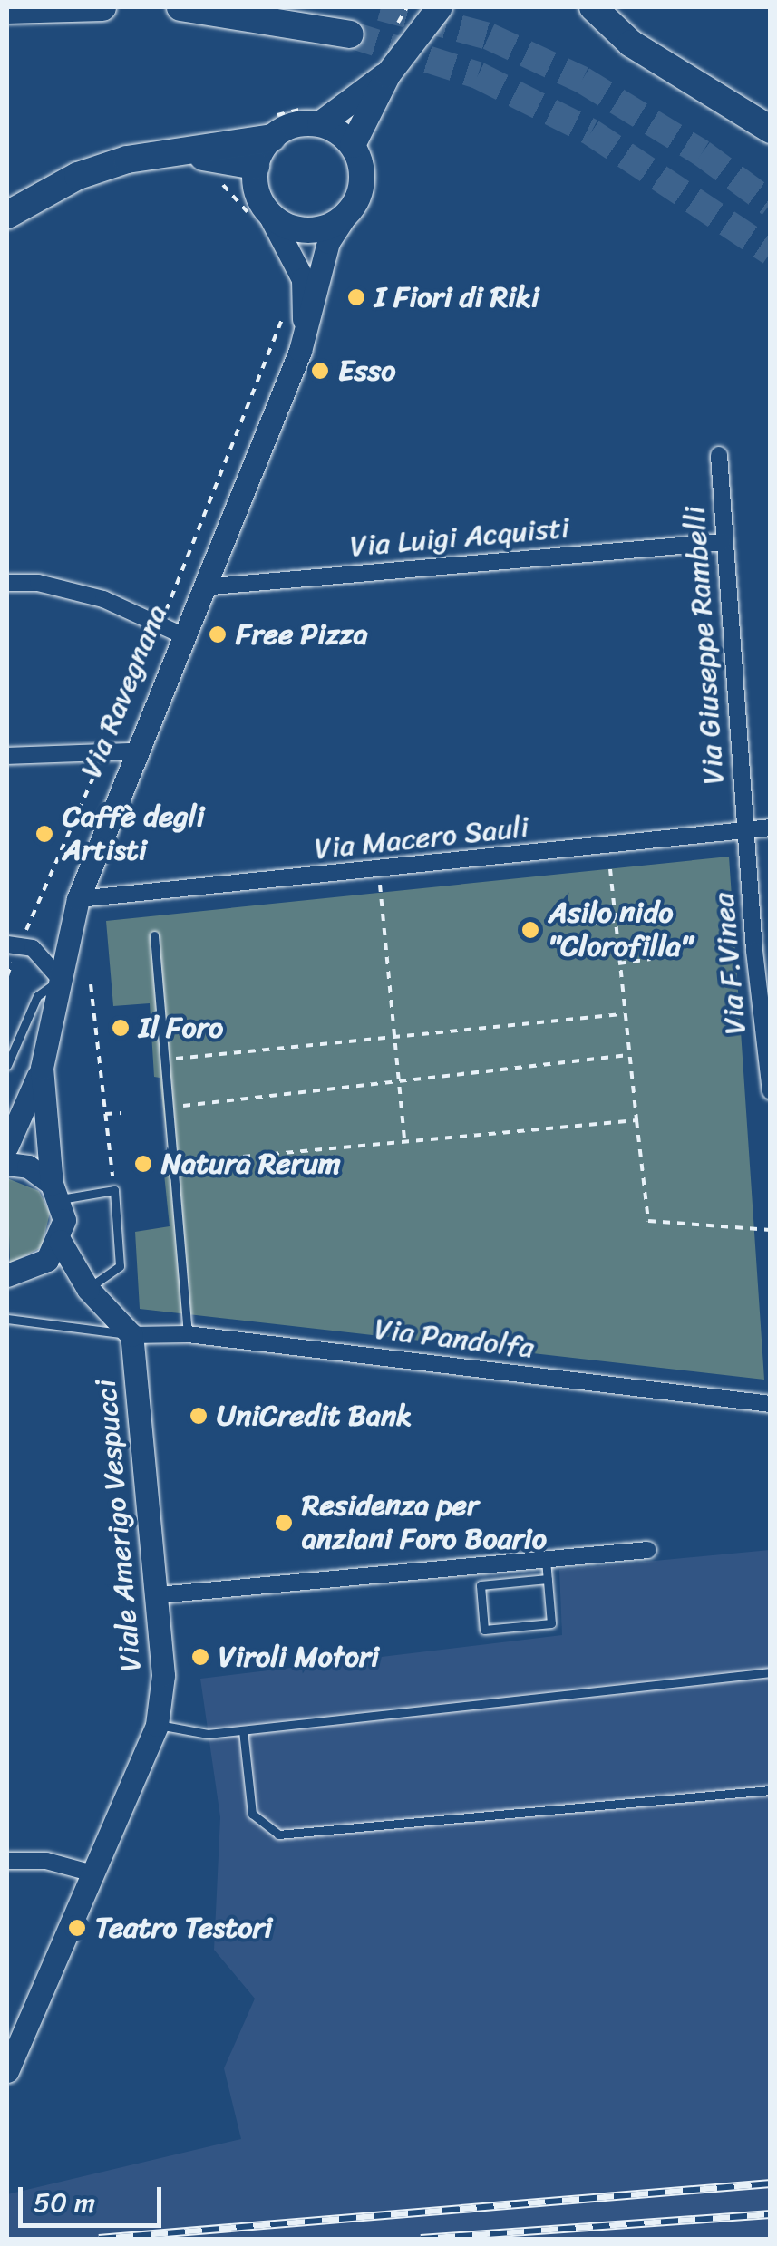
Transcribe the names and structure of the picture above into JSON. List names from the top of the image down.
{
  "streets": {
    "main road": ["Via Ravegnana", "Viale Amerigo Vespucci"],
    "street": [
      "Via Luigi Acquisti",
      "Via Giuseppe Rambelli",
      "Via Macero Sauli",
      "Via F.Vinea",
      "Via Pandolfa"
    ]
  },
  "crossings": [
    ["Via Luigi Acquisti", "Via Giuseppe Rambelli"],
    ["Via Luigi Acquisti", "Via Ravegnana"],
    ["Via Giuseppe Rambelli", "Via Macero Sauli"],
    ["Via Giuseppe Rambelli", "Via F.Vinea"],
    ["Via Ravegnana", "Via Macero Sauli"],
    ["Via Ravegnana", "Viale Amerigo Vespucci"],
    ["Via Macero Sauli", "Via F.Vinea"],
    ["Via Pandolfa", "Viale Amerigo Vespucci"]
  ],
  "places": [
    "I Fiori di Riki",
    "Esso",
    "Free Pizza",
    "Caffè degli Artisti",
    "Asilo nido \"Clorofilla\"",
    "Il Foro",
    "Natura Rerum",
    "UniCredit Bank",
    "Residenza per anziani Foro Boario",
    "Viroli Motori",
    "Teatro Testori"
  ],
  "scale_bar": "50 m"
}
